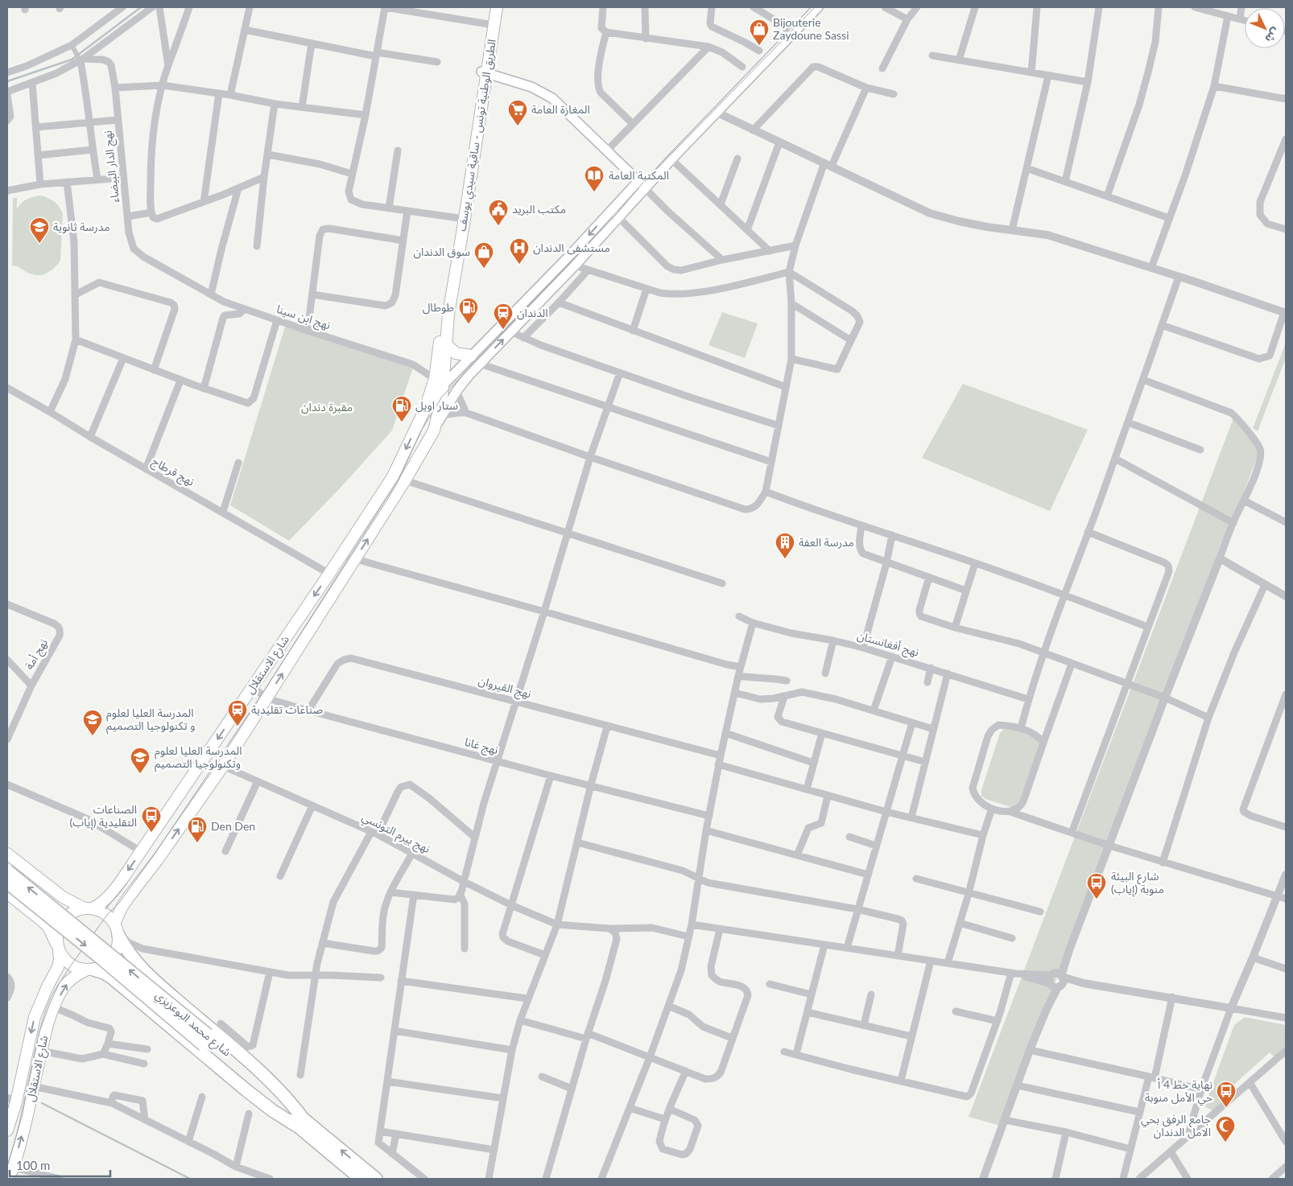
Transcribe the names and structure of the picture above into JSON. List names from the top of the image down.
{
  "streets": {
    "highway": ["شارع محمد البوعزيزي"],
    "main road": ["الطريق الوطنية تونس - ساقية سيدي يوسف", "شارع الاستقلال"],
    "street": [
      "نهج الدار البيضاء",
      "نهج ابن سينا",
      "نهج قرطاج",
      "نهج أفغانستان",
      "نهج أمة",
      "نهج القيروان",
      "نهج غانا",
      "نهج بيرم التونسي"
    ]
  },
  "crossings": [
    ["الطريق الوطنية تونس - ساقية سيدي يوسف", "نهج ابن سينا"],
    ["الطريق الوطنية تونس - ساقية سيدي يوسف", "شارع الاستقلال"],
    ["نهج الدار البيضاء", "نهج ابن سينا"],
    ["نهج قرطاج", "شارع الاستقلال"],
    ["شارع الاستقلال", "نهج غانا"],
    ["شارع الاستقلال", "نهج بيرم التونسي"],
    ["شارع الاستقلال", "شارع محمد البوعزيزي"],
    ["نهج القيروان", "نهج غانا"]
  ],
  "parks": ["مقبرة دندان"],
  "places": {
    "shop": ["Bijouterie Zaydoune Sassi", "سوق الدندان"],
    "supermarket": ["المغازة العامة"],
    "library": ["المكتبة العامة"],
    "public building": ["مكتب البريد"],
    "school or university": ["مدرسة ثانوية", "المدرسة العليا لعلوم و تكنولوجيا التصميم", "المدرسة العليا لعلوم وتكنولوجيا التصميم"],
    "hospital": ["مستشفى الدندان"],
    "fuel station": ["طوطال", "ستار اويل", "Den Den"],
    "station": ["الدندان", "صناعات تقليدية"],
    "building": ["مدرسة العفة"],
    "bus stop": ["الصناعات التقليدية (إياب)", "شارع البيئة منوبة (إياب)", "نهاية خط 4 أ حي الأمل منوبة"],
    "mosque": ["جامع الرفق بحي الامل الدندان"]
  },
  "scale_bar": "100 m",
  "north": "bottom right"
}
